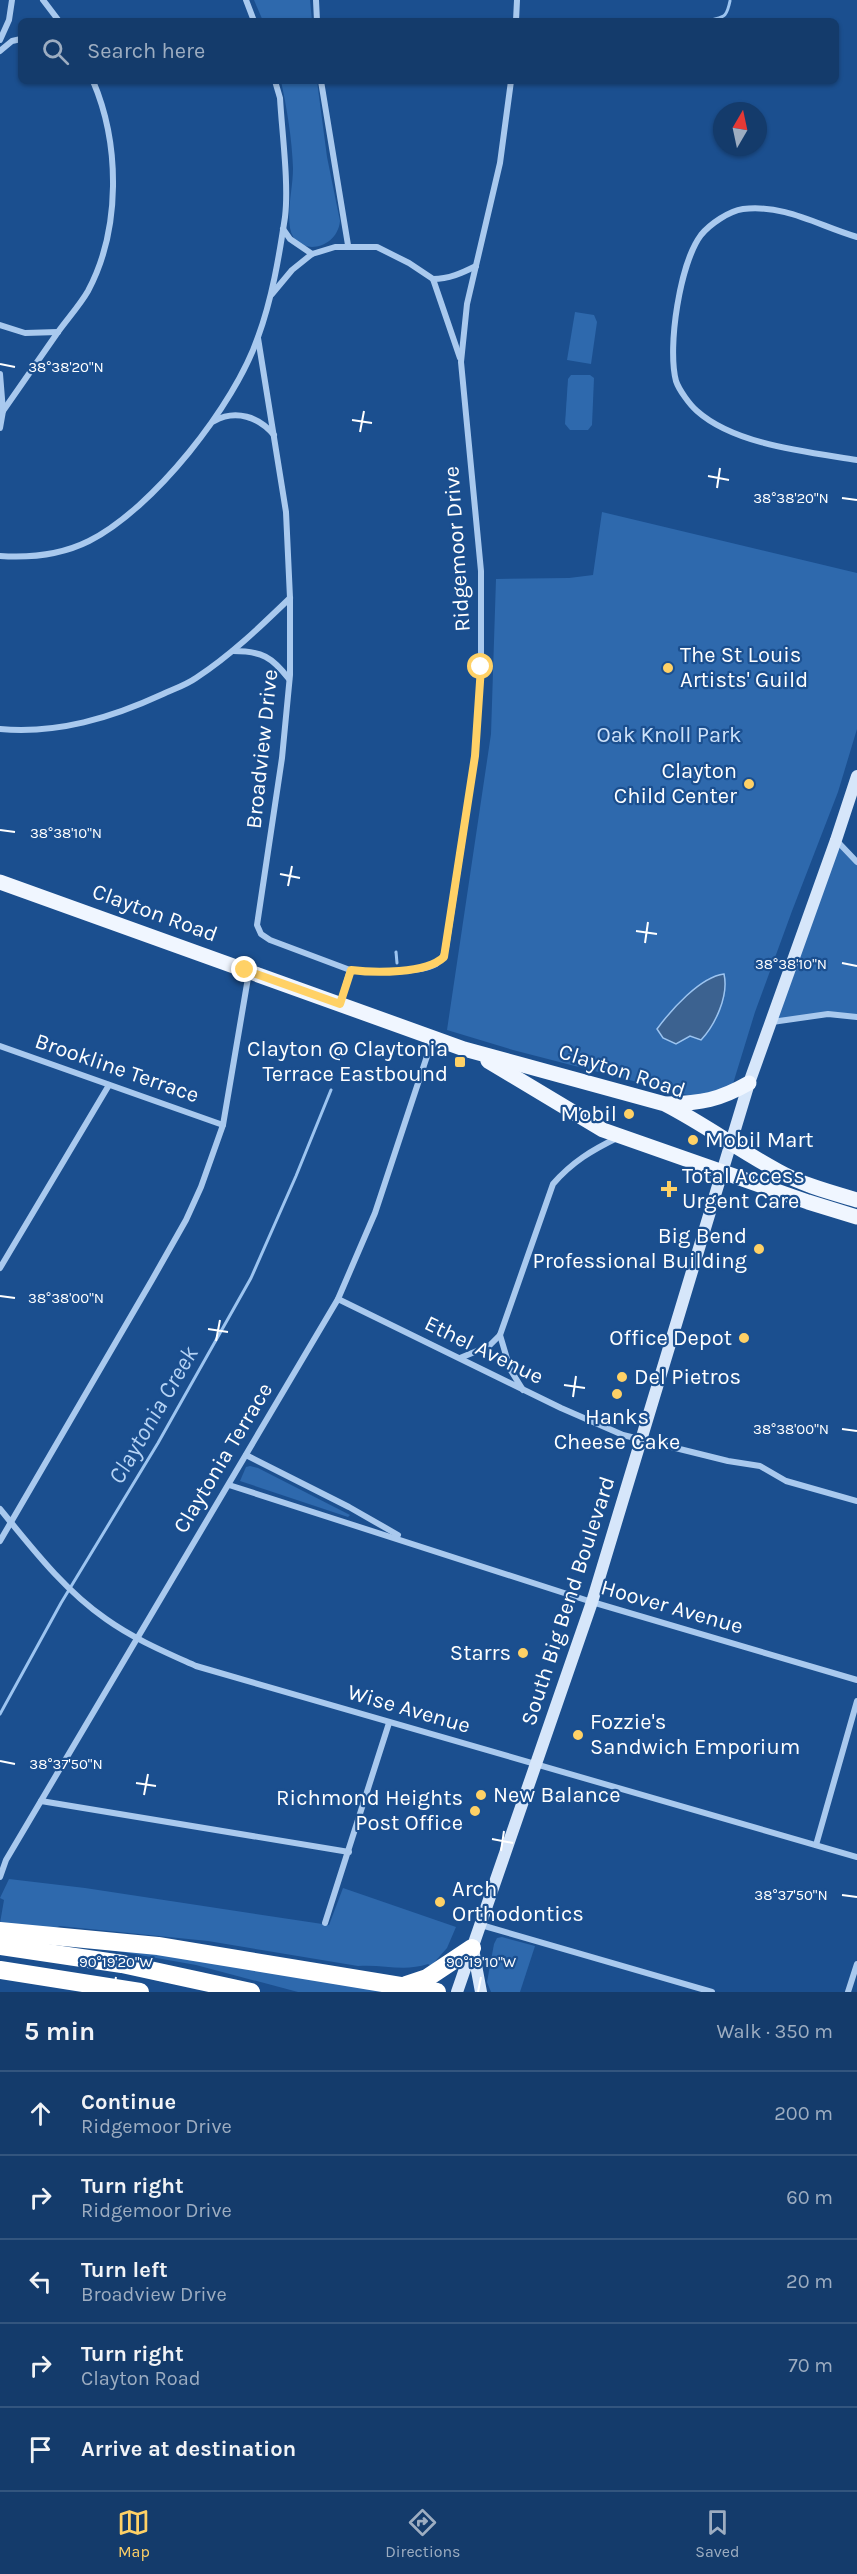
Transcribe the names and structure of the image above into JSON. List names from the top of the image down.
{
  "streets": {
    "main road": ["Clayton Road", "South Big Bend Boulevard"],
    "street": [
      "Ridgemoor Drive",
      "Broadview Drive",
      "Brookline Terrace",
      "Ethel Avenue",
      "Claytonia Terrace",
      "Hoover Avenue",
      "Wise Avenue"
    ]
  },
  "crossings": [
    ["Ridgemoor Drive", "Broadview Drive"],
    ["Clayton Road", "Claytonia Terrace"],
    ["Clayton Road", "South Big Bend Boulevard"],
    ["Ethel Avenue", "Claytonia Terrace"],
    ["Ethel Avenue", "South Big Bend Boulevard"],
    ["Claytonia Terrace", "Hoover Avenue"],
    ["Claytonia Terrace", "Wise Avenue"],
    ["South Big Bend Boulevard", "Hoover Avenue"],
    ["South Big Bend Boulevard", "Wise Avenue"]
  ],
  "water": ["Claytonia Creek"],
  "parks": ["Oak Knoll Park"],
  "places": {
    "other": [
      "The St Louis Artists' Guild",
      "Clayton Child Center",
      "Mobil",
      "Mobil Mart",
      "Big Bend Professional Building",
      "Office Depot",
      "Del Pietros",
      "Hanks Cheese Cake",
      "Starrs",
      "Fozzie's Sandwich Emporium",
      "New Balance",
      "Richmond Heights Post Office",
      "Arch Orthodontics"
    ],
    "transit": ["Clayton @ Claytonia Terrace Eastbound"],
    "health": ["Total Access Urgent Care"]
  },
  "north": "top",
  "page": {
    "search": "Search here",
    "heading": ["5 min", "Walk · 350 m"],
    "list": [
      ["Continue", "Ridgemoor Drive", "200 m"],
      ["Turn right", "Ridgemoor Drive", "60 m"],
      ["Turn left", "Broadview Drive", "20 m"],
      ["Turn right", "Clayton Road", "70 m"],
      "Arrive at destination"
    ],
    "nav": ["Map", "Directions", "Saved"]
  },
  "coordinates": [
    "38°38'20\"N",
    "38°38'10\"N",
    "38°38'00\"N",
    "38°37'50\"N",
    "90°19'20\"W",
    "90°19'10\"W"
  ]
}
